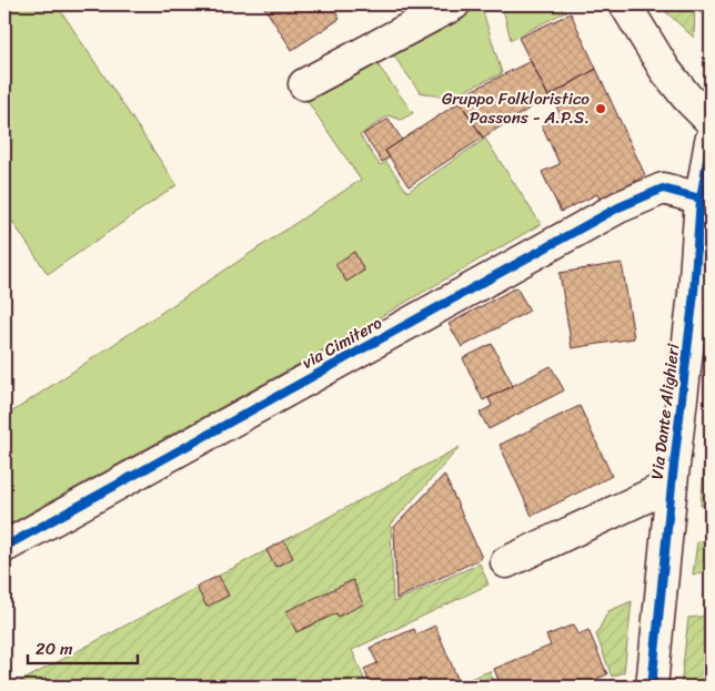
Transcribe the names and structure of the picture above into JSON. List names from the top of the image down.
{
  "streets": {
    "street": ["via Cimitero", "Via Dante Alighieri"]
  },
  "crossings": [
    ["via Cimitero", "Via Dante Alighieri"]
  ],
  "places": ["Gruppo Folkloristico Passons - A.P.S."],
  "scale_bar": "20 m"
}
